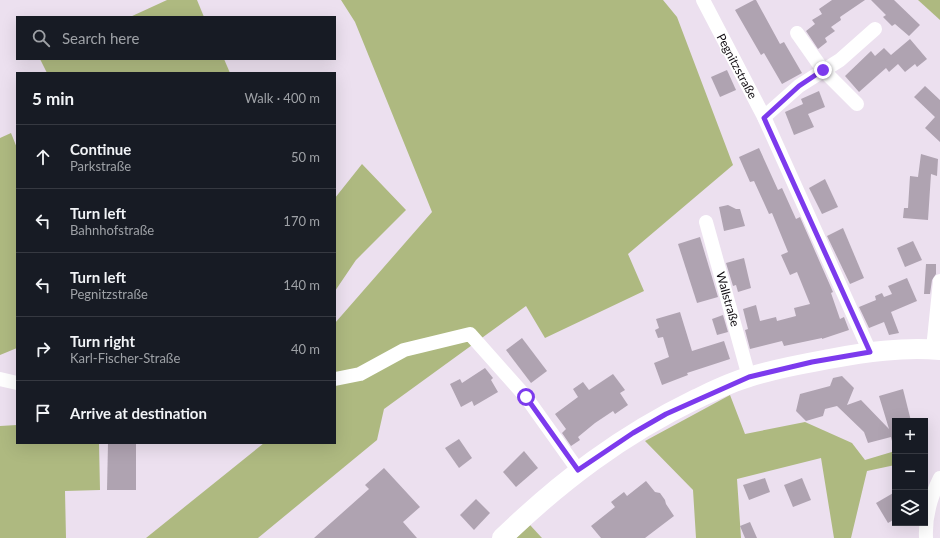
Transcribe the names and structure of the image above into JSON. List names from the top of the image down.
{
  "streets": {
    "street": ["Pegnitzstraße", "Wallstraße"]
  },
  "page": {
    "search": "Search here",
    "heading": ["5 min", "Walk · 400 m"],
    "list": [
      ["Continue", "Parkstraße", "50 m"],
      ["Turn left", "Bahnhofstraße", "170 m"],
      ["Turn left", "Pegnitzstraße", "140 m"],
      ["Turn right", "Karl-Fischer-Straße", "40 m"],
      "Arrive at destination"
    ],
    "map_buttons": ["+", "−"]
  }
}
